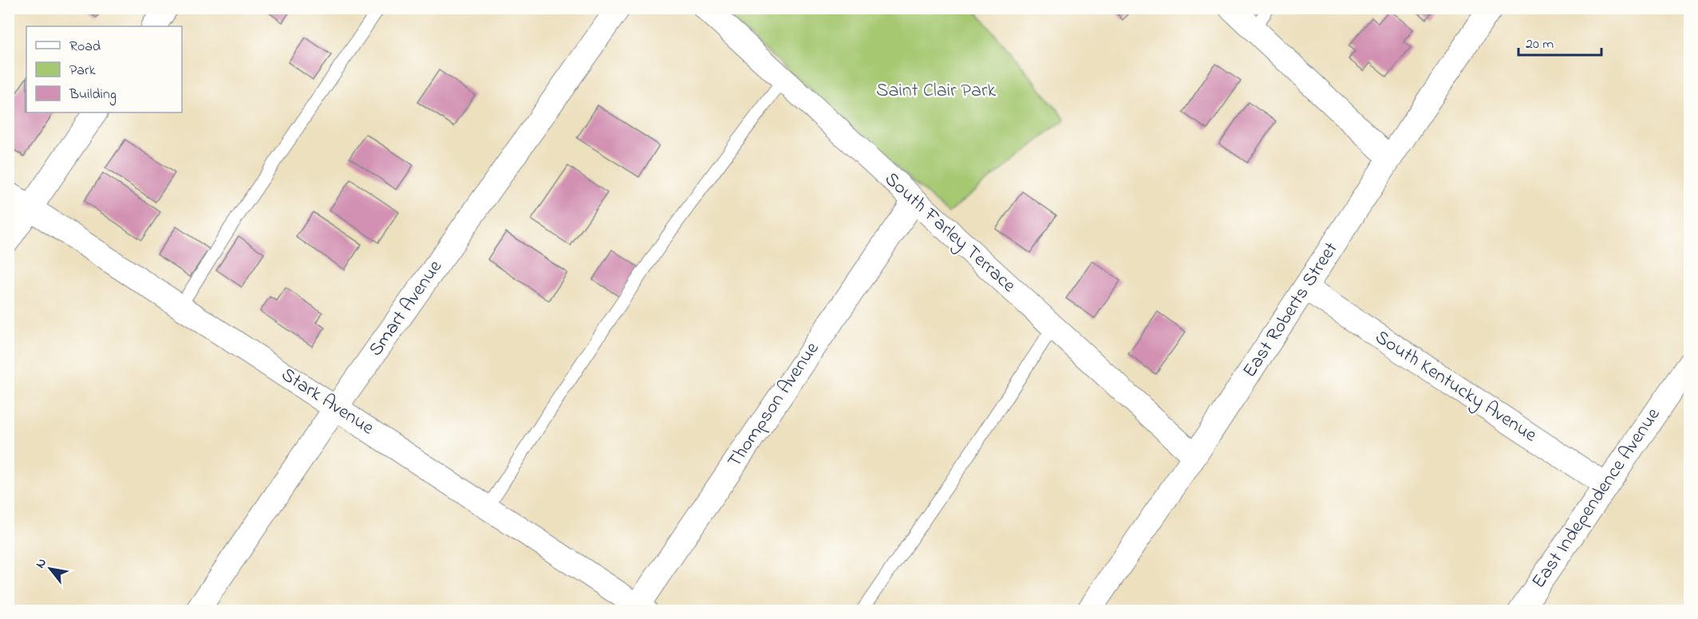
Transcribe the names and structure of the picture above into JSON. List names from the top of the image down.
{
  "streets": {
    "street": [
      "South Farley Terrace",
      "Smart Avenue",
      "East Roberts Street",
      "South Kentucky Avenue",
      "Stark Avenue",
      "Thompson Avenue",
      "East Independence Avenue"
    ]
  },
  "crossings": [
    ["South Farley Terrace", "East Roberts Street"],
    ["South Farley Terrace", "Thompson Avenue"],
    ["Smart Avenue", "Stark Avenue"],
    ["East Roberts Street", "South Kentucky Avenue"],
    ["South Kentucky Avenue", "East Independence Avenue"],
    ["Stark Avenue", "Thompson Avenue"]
  ],
  "parks": ["Saint Clair Park"],
  "legend": ["Road", "Park", "Building"],
  "scale_bar": "20 m",
  "north": "top left"
}
